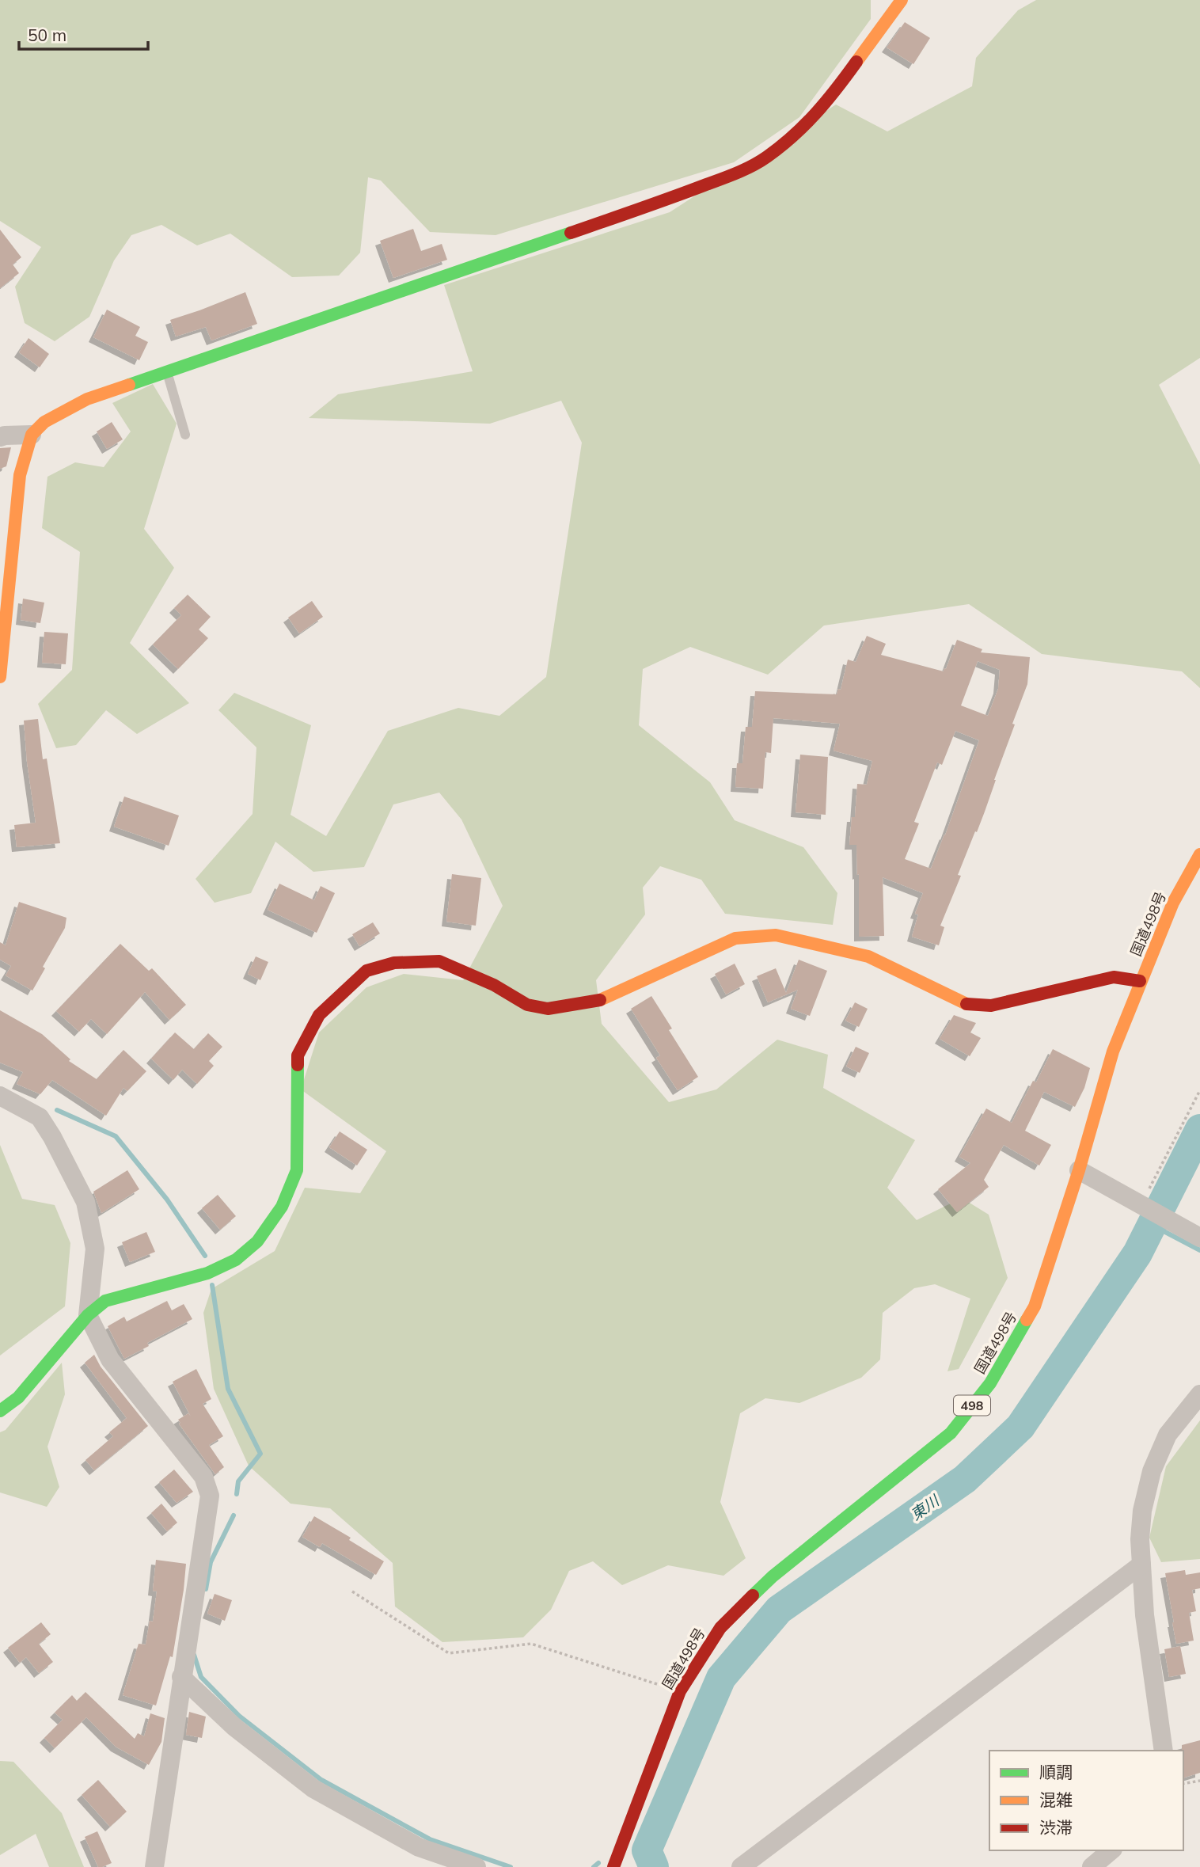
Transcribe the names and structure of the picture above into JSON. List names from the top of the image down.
{
  "streets": {
    "main road": ["国道498号", "498"]
  },
  "water": ["東川"],
  "legend": ["順調", "混雑", "渋滞"],
  "scale_bar": "50 m"
}
